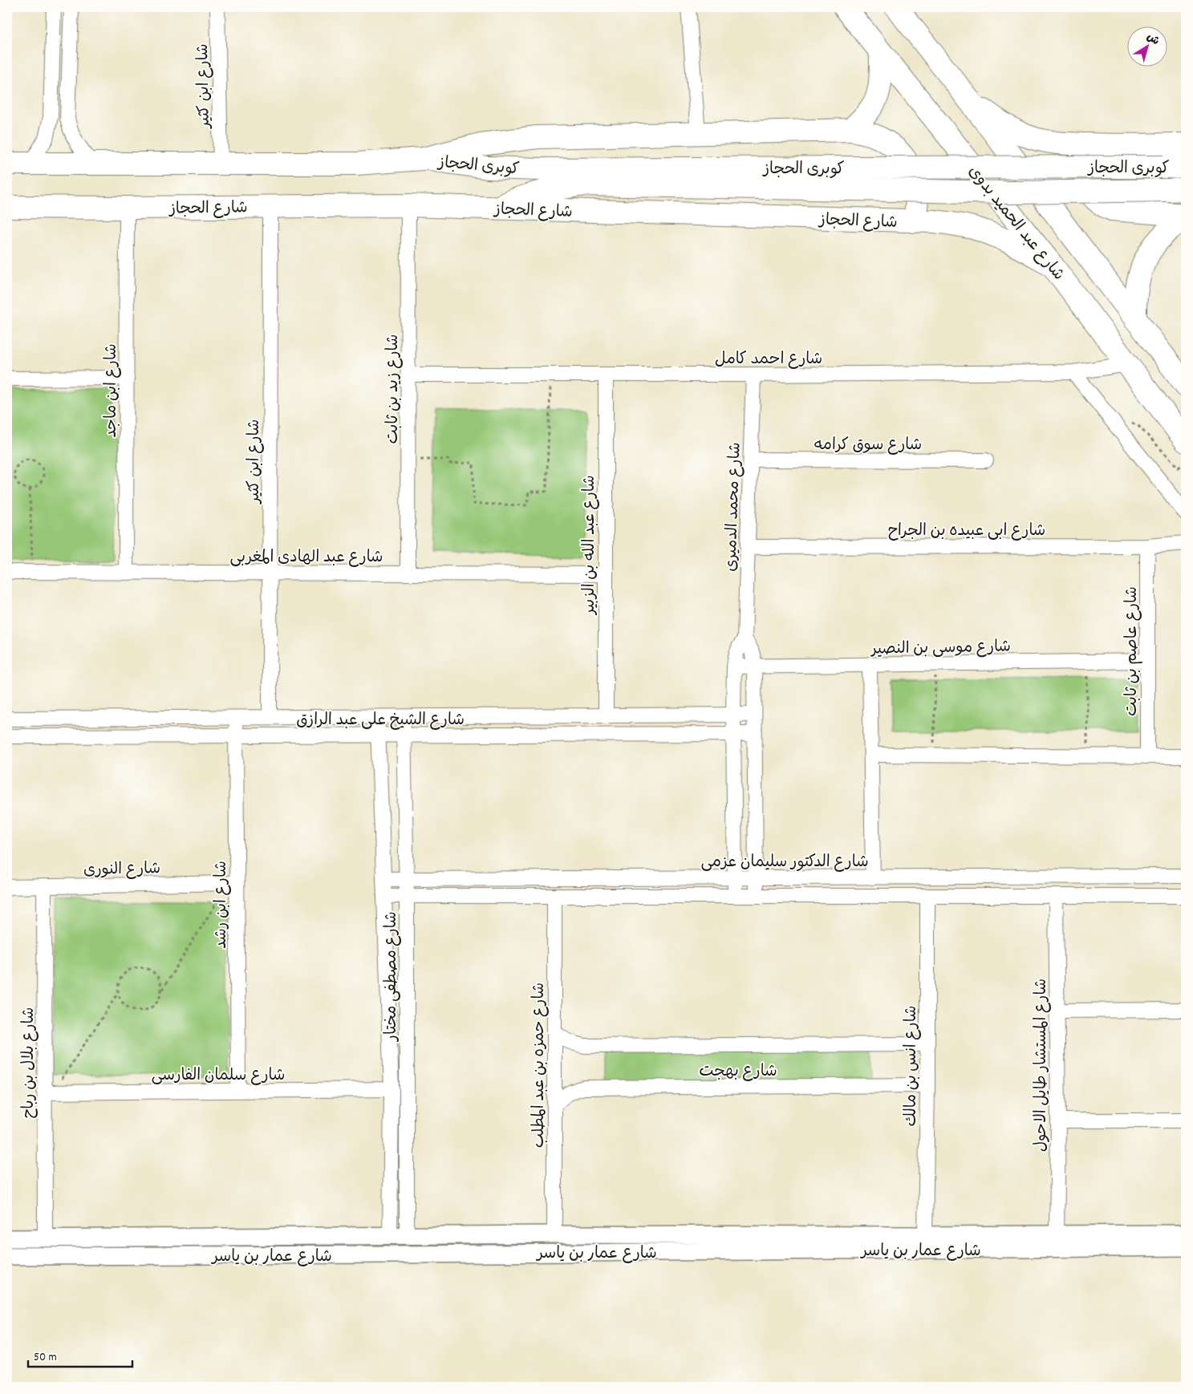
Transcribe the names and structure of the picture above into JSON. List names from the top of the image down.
{
  "streets": {
    "main road": ["كوبرى الحجاز", "شارع الحجاز", "شارع عبد الحميد بدوى"],
    "street": [
      "شارع ابن كثير",
      "شارع احمد كامل",
      "شارع زيد بن ثابت",
      "شارع ابن ماجد",
      "شارع سوق كرامه",
      "شارع محمد الدميرى",
      "شارع ابى عبيده بن الجراح",
      "شارع عبد الله بن الزبير",
      "شارع عبد الهادى المغربى",
      "شارع موسى بن النصير",
      "شارع عاصم بن ثابت",
      "شارع الشيخ على عبد الرازق",
      "شارع الدكتور سليمان عزمى",
      "شارع النورى",
      "شارع ابن رشد",
      "شارع مصطفى مختار",
      "شارع بلال بن رباح",
      "شارع حمزه بن عبد المطلب",
      "شارع المستشار طايل الاحول",
      "شارع انس بن مالك",
      "شارع بهجت",
      "شارع سلمان الفارسى",
      "شارع عمار بن ياسر"
    ]
  },
  "crossings": [
    ["شارع ابن كثير", "شارع الحجاز"],
    ["شارع ابن كثير", "شارع عبد الهادى المغربى"],
    ["شارع ابن كثير", "شارع الشيخ على عبد الرازق"],
    ["كوبرى الحجاز", "شارع الحجاز"],
    ["شارع الحجاز", "شارع عبد الحميد بدوى"],
    ["شارع الحجاز", "شارع زيد بن ثابت"],
    ["شارع الحجاز", "شارع ابن ماجد"],
    ["شارع عبد الحميد بدوى", "شارع احمد كامل"],
    ["شارع احمد كامل", "شارع زيد بن ثابت"],
    ["شارع احمد كامل", "شارع محمد الدميرى"],
    ["شارع احمد كامل", "شارع عبد الله بن الزبير"],
    ["شارع زيد بن ثابت", "شارع عبد الهادى المغربى"],
    ["شارع ابن ماجد", "شارع عبد الهادى المغربى"],
    ["شارع سوق كرامه", "شارع محمد الدميرى"],
    ["شارع محمد الدميرى", "شارع ابى عبيده بن الجراح"],
    ["شارع محمد الدميرى", "شارع موسى بن النصير"],
    ["شارع محمد الدميرى", "شارع الشيخ على عبد الرازق"],
    ["شارع محمد الدميرى", "شارع الدكتور سليمان عزمى"],
    ["شارع ابى عبيده بن الجراح", "شارع عاصم بن ثابت"],
    ["شارع عبد الله بن الزبير", "شارع عبد الهادى المغربى"],
    ["شارع عبد الله بن الزبير", "شارع الشيخ على عبد الرازق"],
    ["شارع موسى بن النصير", "شارع عاصم بن ثابت"],
    ["شارع الشيخ على عبد الرازق", "شارع ابن رشد"],
    ["شارع الشيخ على عبد الرازق", "شارع مصطفى مختار"],
    ["شارع الدكتور سليمان عزمى", "شارع مصطفى مختار"],
    ["شارع النورى", "شارع ابن رشد"],
    ["شارع النورى", "شارع بلال بن رباح"],
    ["شارع ابن رشد", "شارع سلمان الفارسى"],
    ["شارع مصطفى مختار", "شارع سلمان الفارسى"],
    ["شارع مصطفى مختار", "شارع عمار بن ياسر"],
    ["شارع بلال بن رباح", "شارع سلمان الفارسى"],
    ["شارع بلال بن رباح", "شارع عمار بن ياسر"],
    ["شارع حمزه بن عبد المطلب", "شارع بهجت"],
    ["شارع حمزه بن عبد المطلب", "شارع عمار بن ياسر"],
    ["شارع المستشار طايل الاحول", "شارع عمار بن ياسر"],
    ["شارع انس بن مالك", "شارع بهجت"],
    ["شارع انس بن مالك", "شارع عمار بن ياسر"]
  ],
  "scale_bar": "50 m",
  "north": "top right"
}
